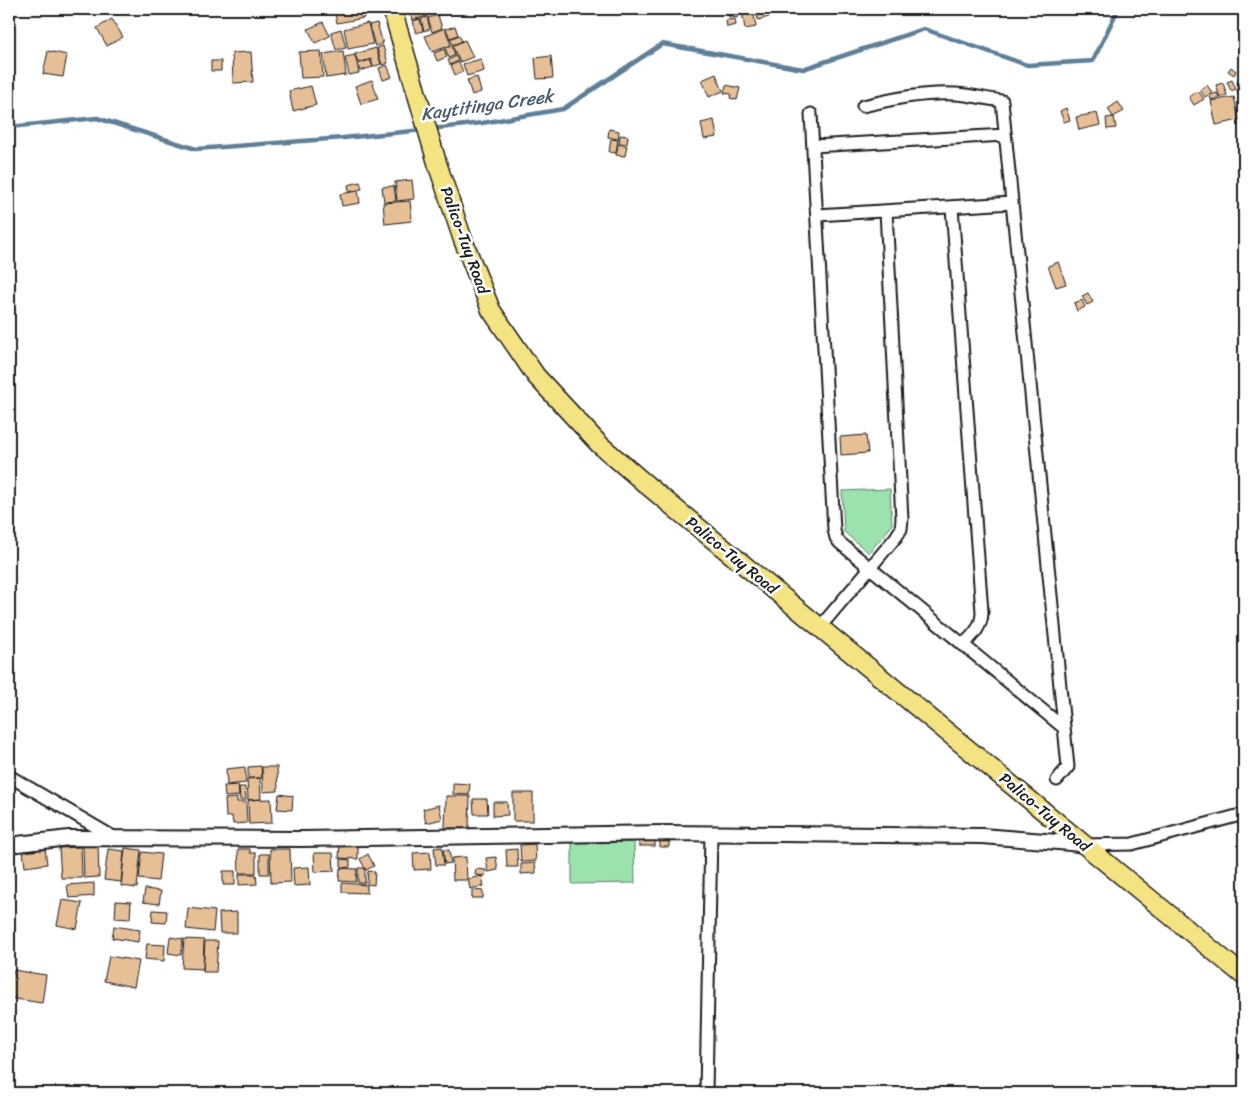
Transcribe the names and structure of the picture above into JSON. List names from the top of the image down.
{
  "streets": {
    "main road": ["Palico-Tuy Road"]
  },
  "water": ["Kaytitinga Creek"]
}
